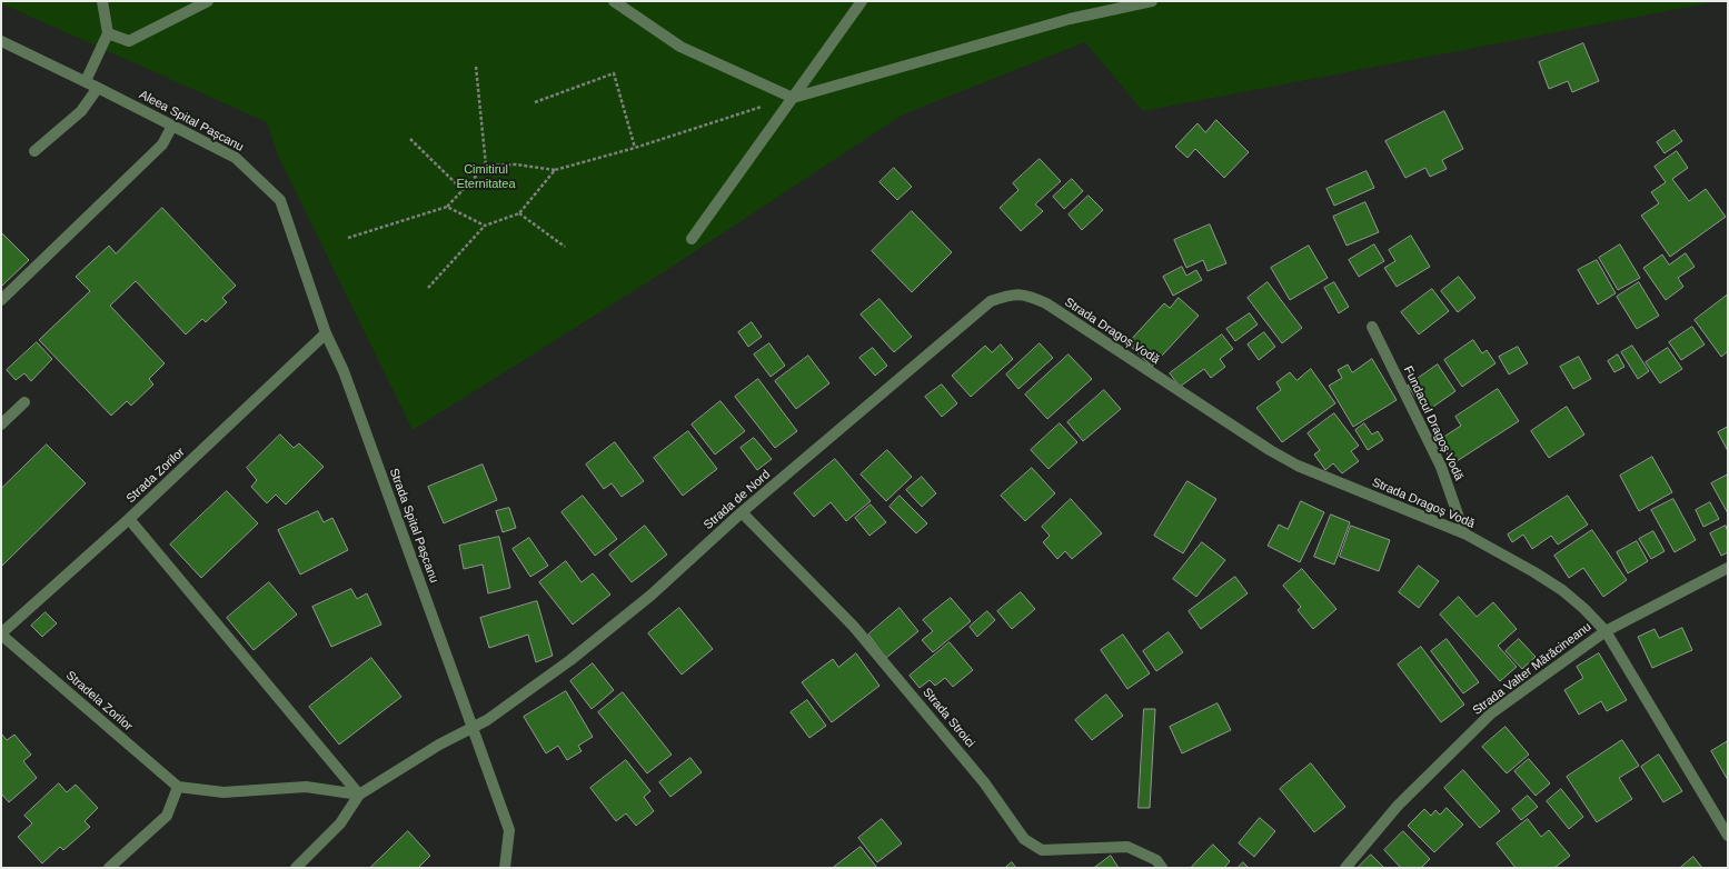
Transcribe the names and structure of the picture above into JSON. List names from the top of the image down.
{
  "streets": {
    "street": [
      "Aleea Spital Pașcanu",
      "Strada Dragoș Vodă",
      "Fundacul Dragoș Vodă",
      "Strada Zorilor",
      "Strada de Nord",
      "Strada Spital Pașcanu",
      "Strada Valter Mărăcineanu",
      "Stradela Zorilor",
      "Strada Stroici"
    ]
  },
  "crossings": [
    ["Aleea Spital Pașcanu", "Strada Zorilor"],
    ["Aleea Spital Pașcanu", "Strada Spital Pașcanu"],
    ["Strada Dragoș Vodă", "Fundacul Dragoș Vodă"],
    ["Strada Dragoș Vodă", "Strada de Nord"],
    ["Strada Dragoș Vodă", "Strada Valter Mărăcineanu"],
    ["Strada Zorilor", "Strada Spital Pașcanu"],
    ["Strada Zorilor", "Stradela Zorilor"],
    ["Strada de Nord", "Strada Spital Pașcanu"],
    ["Strada de Nord", "Strada Stroici"]
  ],
  "parks": ["Cimitirul Eternitatea"]
}
